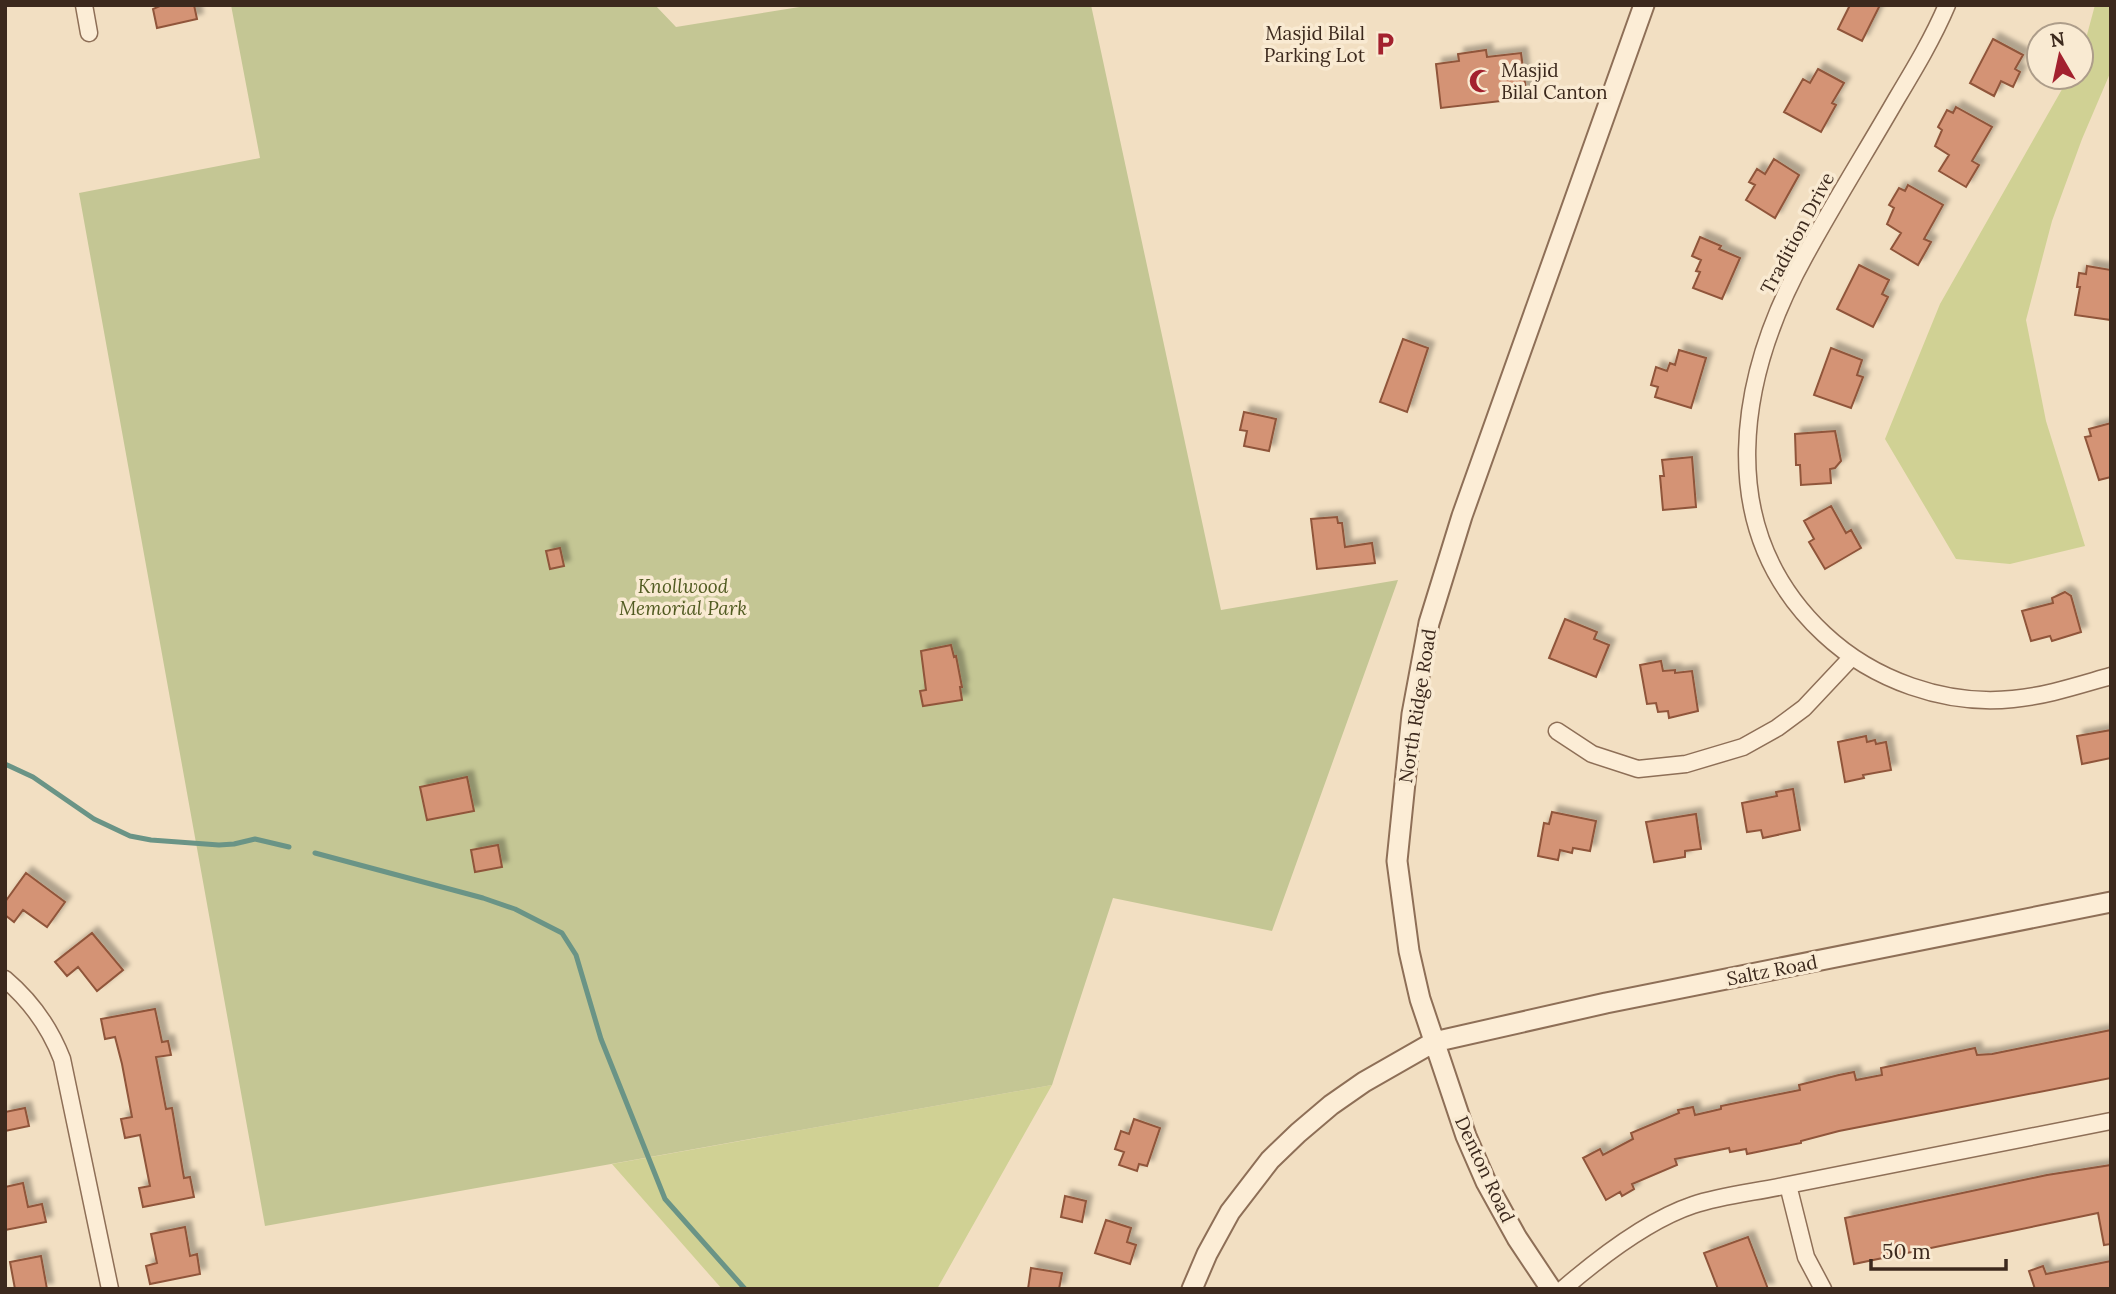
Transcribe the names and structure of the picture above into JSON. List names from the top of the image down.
{
  "streets": {
    "street": [
      "Tradition Drive",
      "North Ridge Road",
      "Saltz Road",
      "Denton Road"
    ]
  },
  "crossings": [
    ["North Ridge Road", "Saltz Road"],
    ["North Ridge Road", "Denton Road"],
    ["Saltz Road", "Denton Road"]
  ],
  "parks": ["Knollwood Memorial Park"],
  "places": {
    "parking": ["Masjid Bilal Parking Lot"],
    "mosque": ["Masjid Bilal Canton"]
  },
  "scale_bar": "50 m",
  "north": "top"
}
